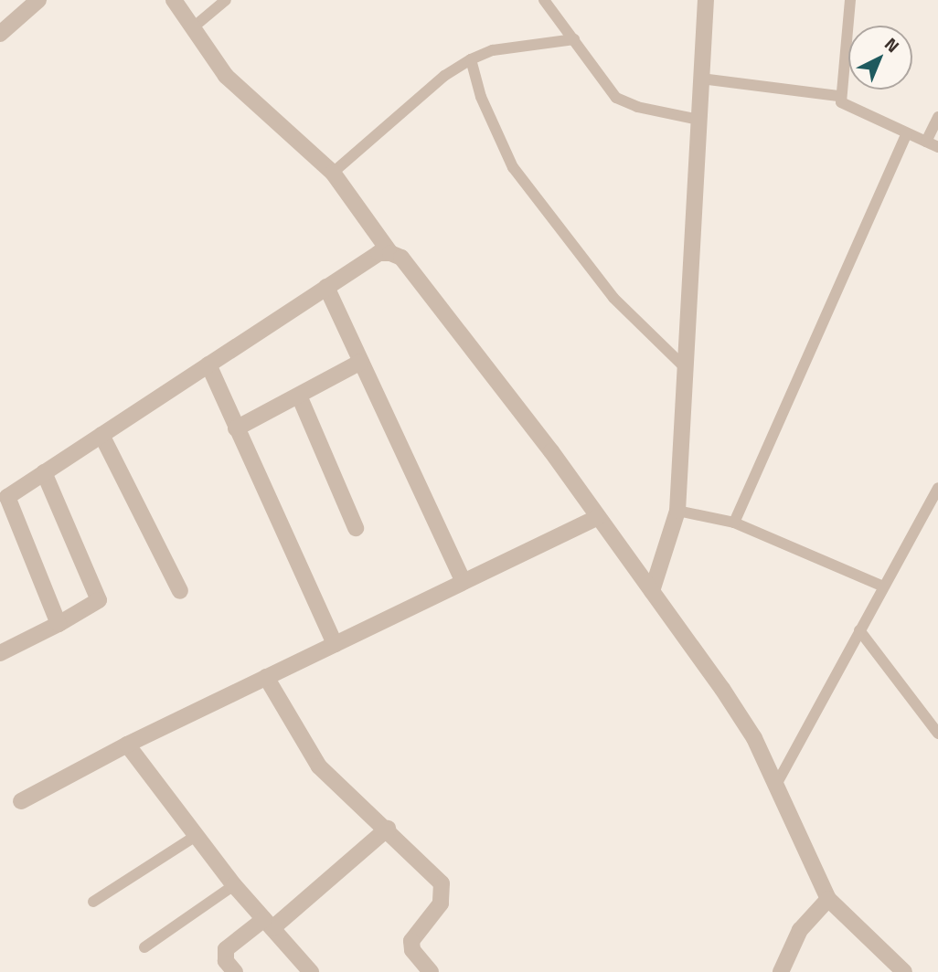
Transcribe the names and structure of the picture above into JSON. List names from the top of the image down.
{
  "north": "top right"
}
